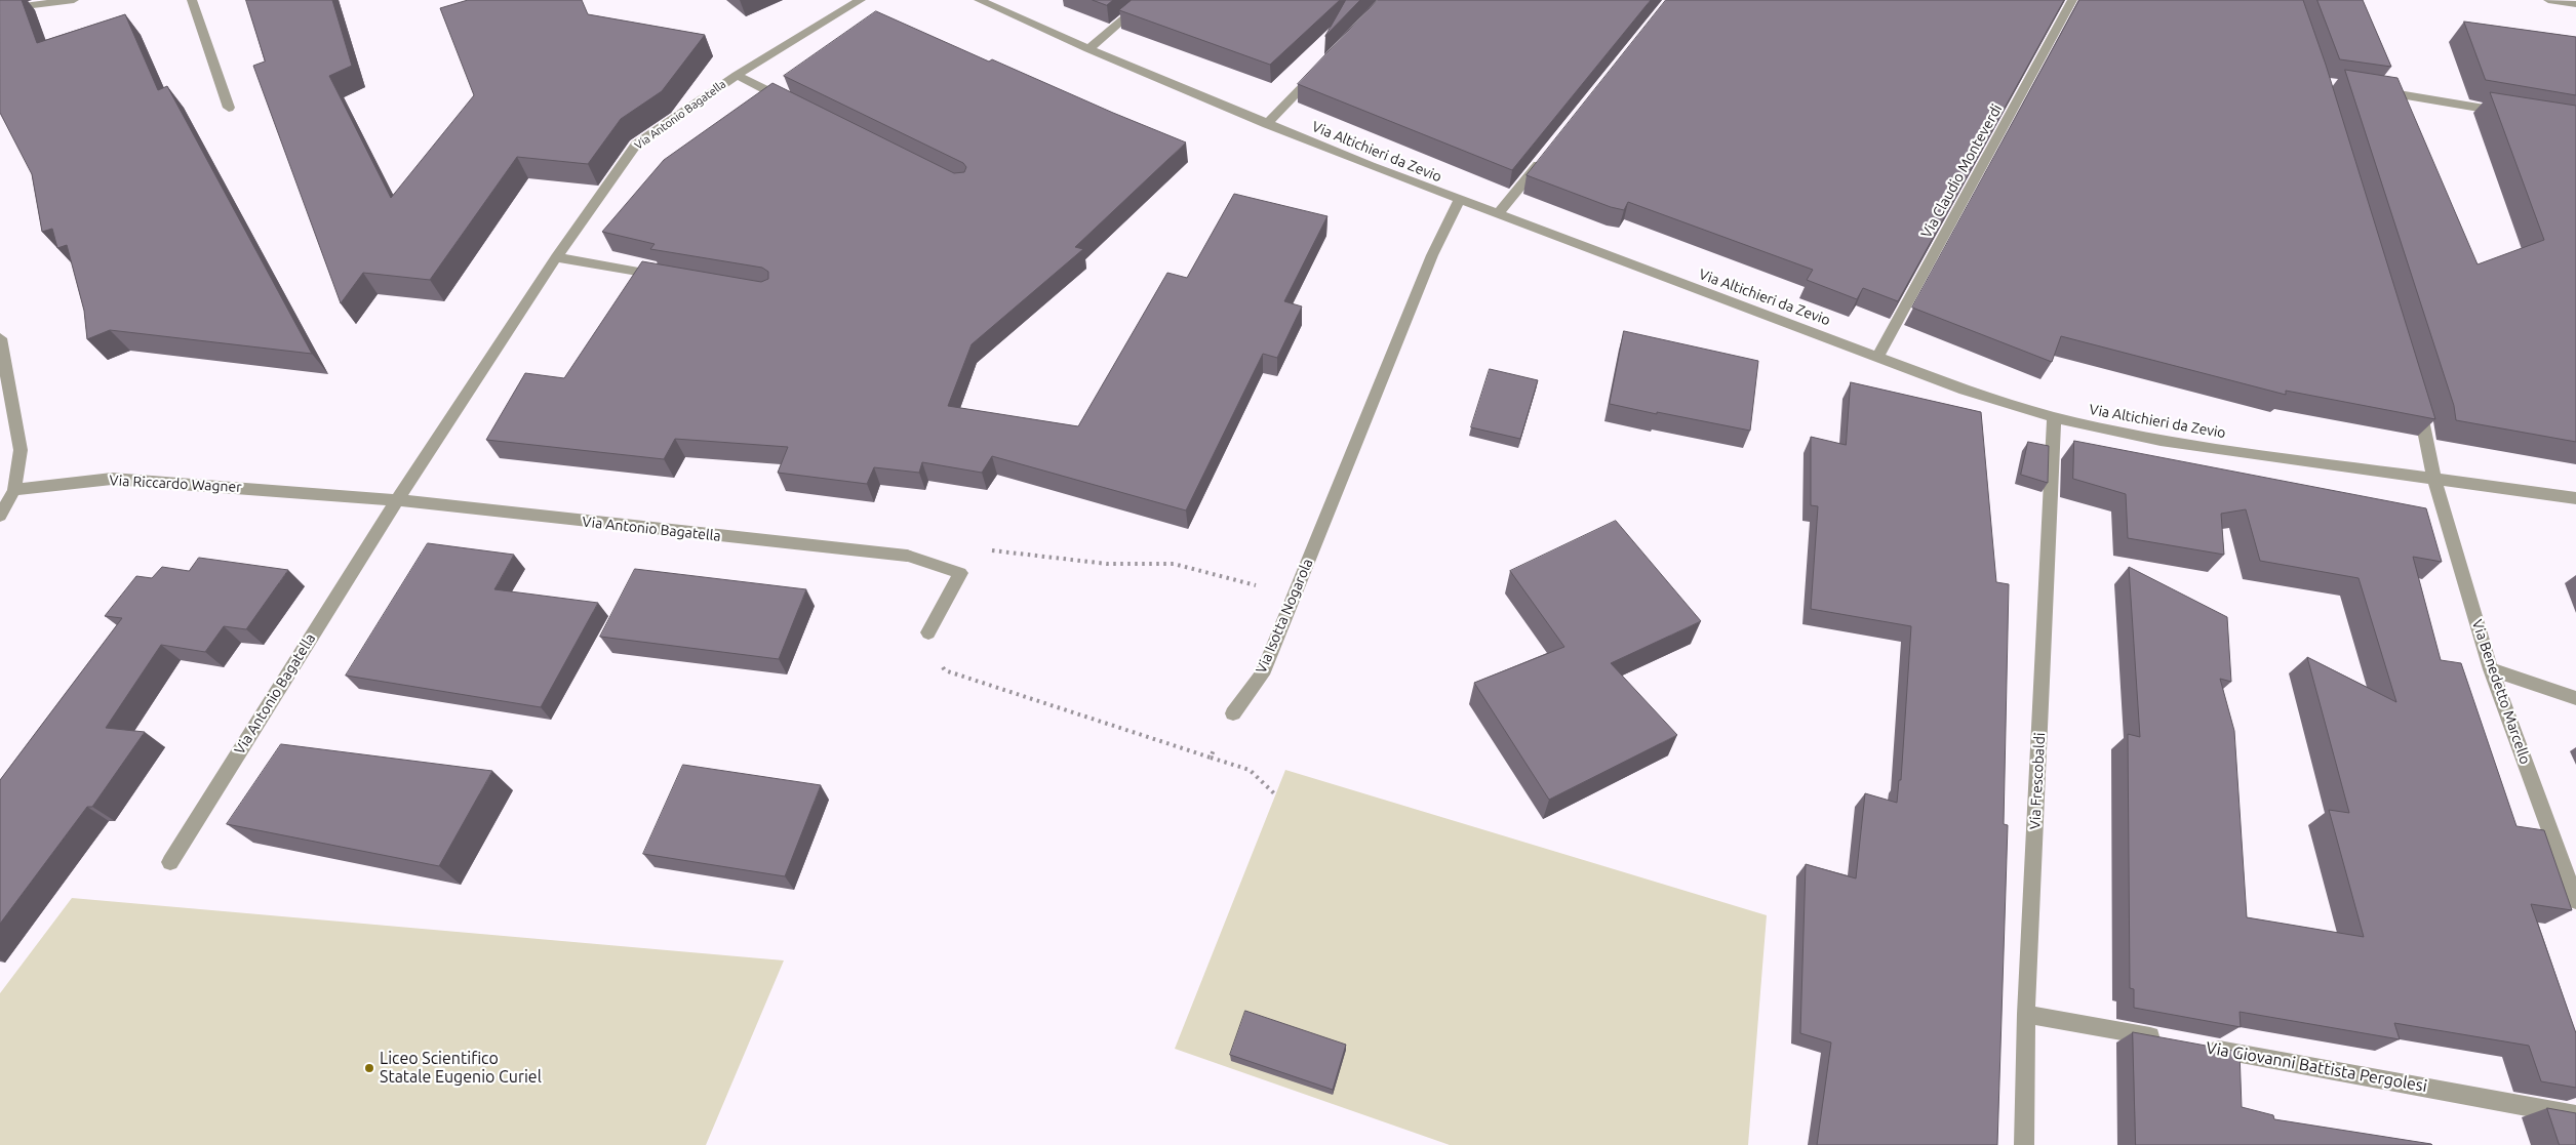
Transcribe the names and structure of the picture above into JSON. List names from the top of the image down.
{
  "streets": {
    "street": [
      "Via Antonio Bagatella",
      "Via Altichieri da Zevio",
      "Via Claudio Monteverdi",
      "Via Riccardo Wagner",
      "Via Isotta Nogarola",
      "Via Benedetto Marcello",
      "Via Frescobaldi",
      "Via Giovanni Battista Pergolesi"
    ]
  },
  "crossings": [
    ["Via Antonio Bagatella", "Via Riccardo Wagner"],
    ["Via Altichieri da Zevio", "Via Claudio Monteverdi"],
    ["Via Altichieri da Zevio", "Via Isotta Nogarola"],
    ["Via Altichieri da Zevio", "Via Benedetto Marcello"],
    ["Via Altichieri da Zevio", "Via Frescobaldi"]
  ],
  "places": ["Liceo Scientifico Statale Eugenio Curiel"]
}
